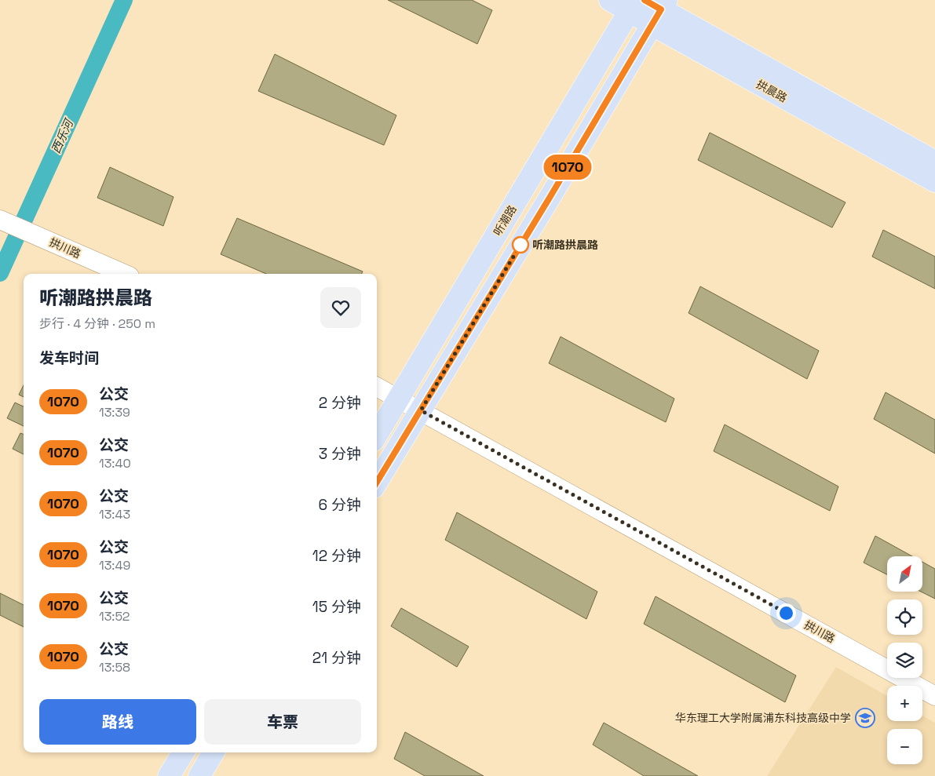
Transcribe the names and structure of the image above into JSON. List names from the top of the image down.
{
  "streets": {
    "main road": ["拱晨路", "听潮路"],
    "street": ["拱川路"]
  },
  "crossings": [
    ["拱晨路", "听潮路"],
    ["听潮路", "拱川路"]
  ],
  "water": ["西乐河"],
  "places": {
    "other": ["听潮路拱晨路"],
    "school or university": ["华东理工大学附属浦东科技高级中学"]
  },
  "lines": ["bus line 1070"],
  "north": "top right",
  "page": {
    "on_map": "1070",
    "heading": [
      ["听潮路拱晨路", "步行 · 4 分钟 · 250 m"],
      "发车时间"
    ],
    "list": [
      {
        "mark": "1070",
        "name": "公交",
        "note": "13:39",
        "value": "2 分钟"
      },
      {
        "mark": "1070",
        "name": "公交",
        "note": "13:40",
        "value": "3 分钟"
      },
      {
        "mark": "1070",
        "name": "公交",
        "note": "13:43",
        "value": "6 分钟"
      },
      {
        "mark": "1070",
        "name": "公交",
        "note": "13:49",
        "value": "12 分钟"
      },
      {
        "mark": "1070",
        "name": "公交",
        "note": "13:52",
        "value": "15 分钟"
      },
      {
        "mark": "1070",
        "name": "公交",
        "note": "13:58",
        "value": "21 分钟"
      }
    ],
    "map_buttons": ["+", "−"],
    "buttons": ["路线", "车票"]
  }
}
